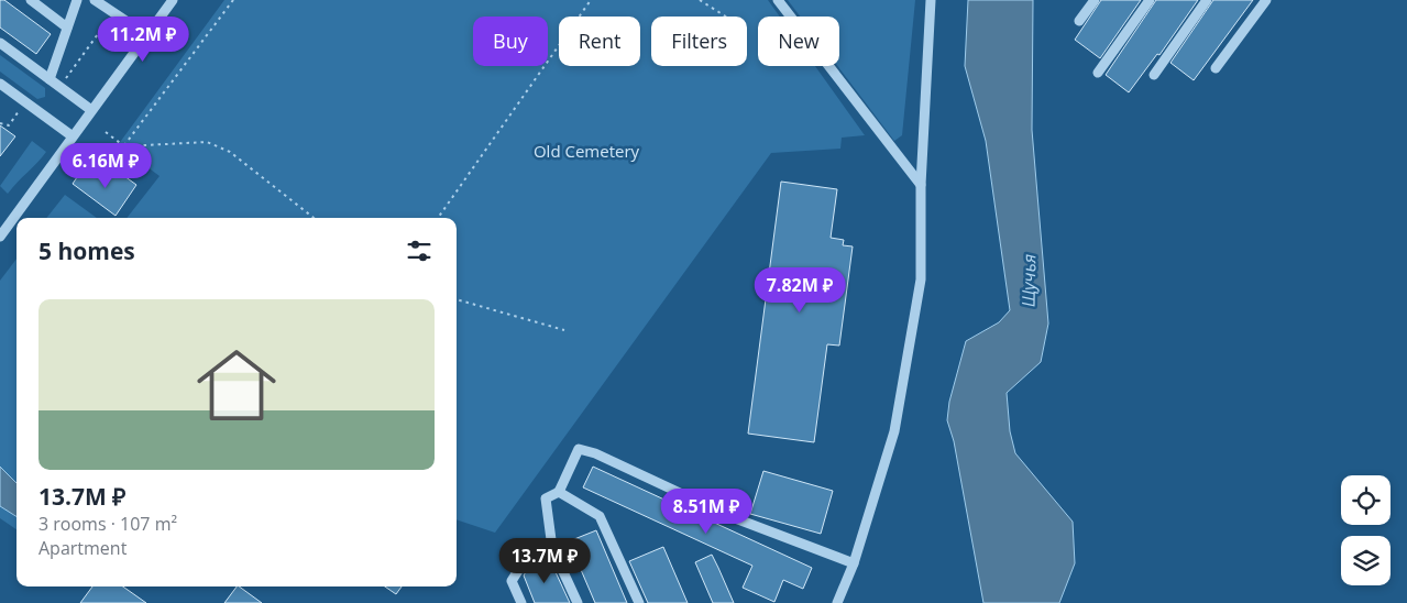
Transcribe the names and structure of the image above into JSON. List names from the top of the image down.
{
  "water": ["Щучья"],
  "parks": ["Old Cemetery"],
  "page": {
    "price": [
      "11.2M ₽",
      "6.16M ₽",
      "7.82M ₽",
      "8.51M ₽",
      "13.7M ₽"
    ],
    "chip": [
      "Buy",
      "Rent",
      "Filters",
      "New"
    ],
    "heading": "5 homes",
    "list": [
      {
        "name": "13.7M ₽",
        "note": "3 rooms · 107 m² · Apartment"
      }
    ]
  }
}
